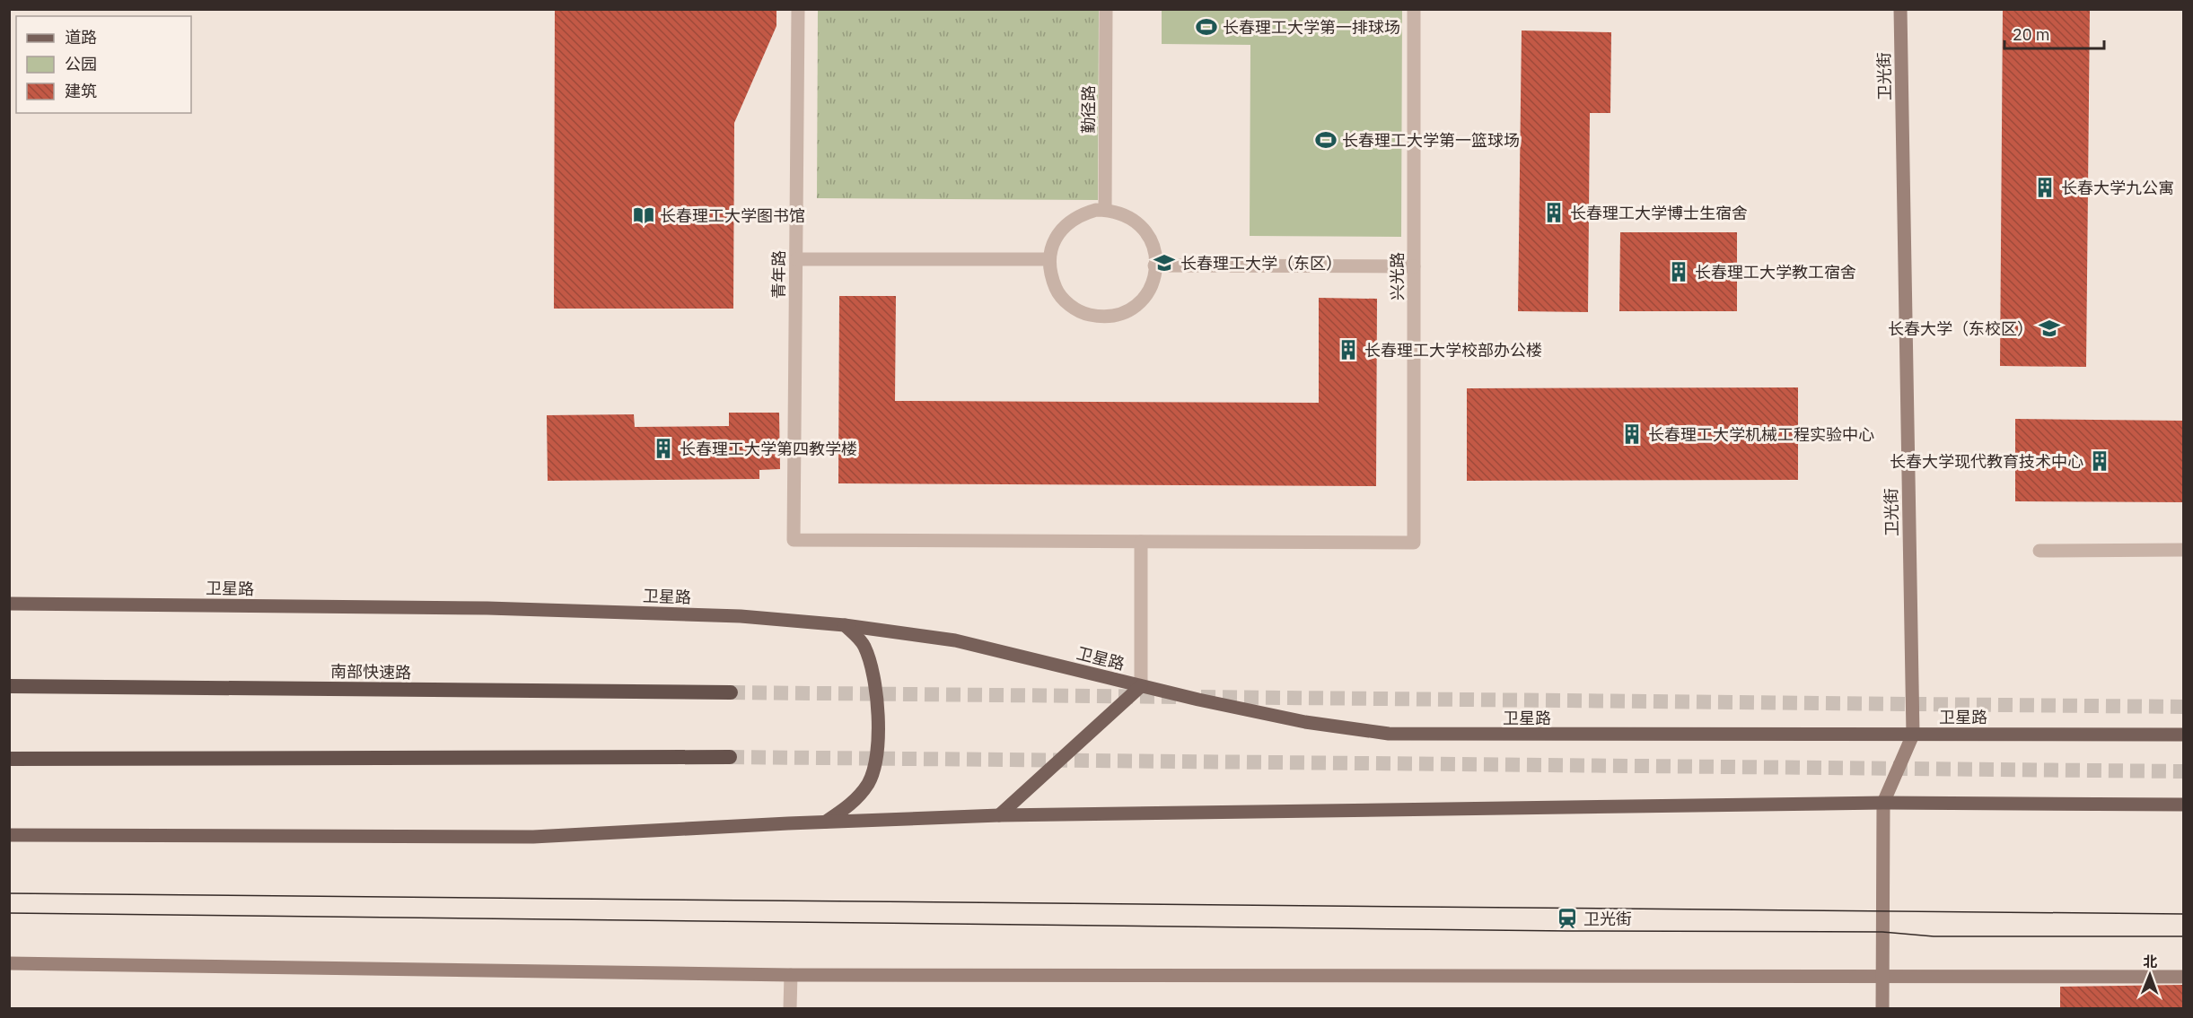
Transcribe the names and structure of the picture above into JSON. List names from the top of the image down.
{
  "streets": {
    "highway": ["南部快速路"],
    "main road": ["卫光街", "卫星路"],
    "lane": ["勤径路", "青年路", "兴光路"]
  },
  "crossings": [
    ["卫光街", "卫星路"],
    ["青年路", "兴光路"]
  ],
  "places": {
    "sports": ["长春理工大学第一排球场", "长春理工大学第一篮球场"],
    "building": [
      "长春大学九公寓",
      "长春理工大学博士生宿舍",
      "长春理工大学教工宿舍",
      "长春理工大学校部办公楼",
      "长春理工大学机械工程实验中心",
      "长春理工大学第四教学楼",
      "长春大学现代教育技术中心"
    ],
    "library": ["长春理工大学图书馆"],
    "school or university": ["长春理工大学（东区）", "长春大学（东校区）"],
    "station": ["卫光街"]
  },
  "legend": ["道路", "公园", "建筑"],
  "scale_bar": "20 m",
  "north": "top"
}
